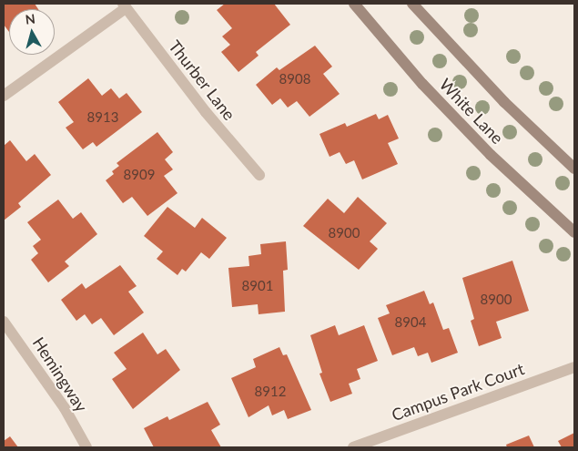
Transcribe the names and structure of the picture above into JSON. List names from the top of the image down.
{
  "streets": {
    "main road": ["White Lane"],
    "street": ["Thurber Lane", "Hemingway", "Campus Park Court"]
  },
  "house_numbers": [
    "8908",
    "8913",
    "8909",
    "8900",
    "8901",
    "8900",
    "8904",
    "8912"
  ],
  "north": "top"
}
